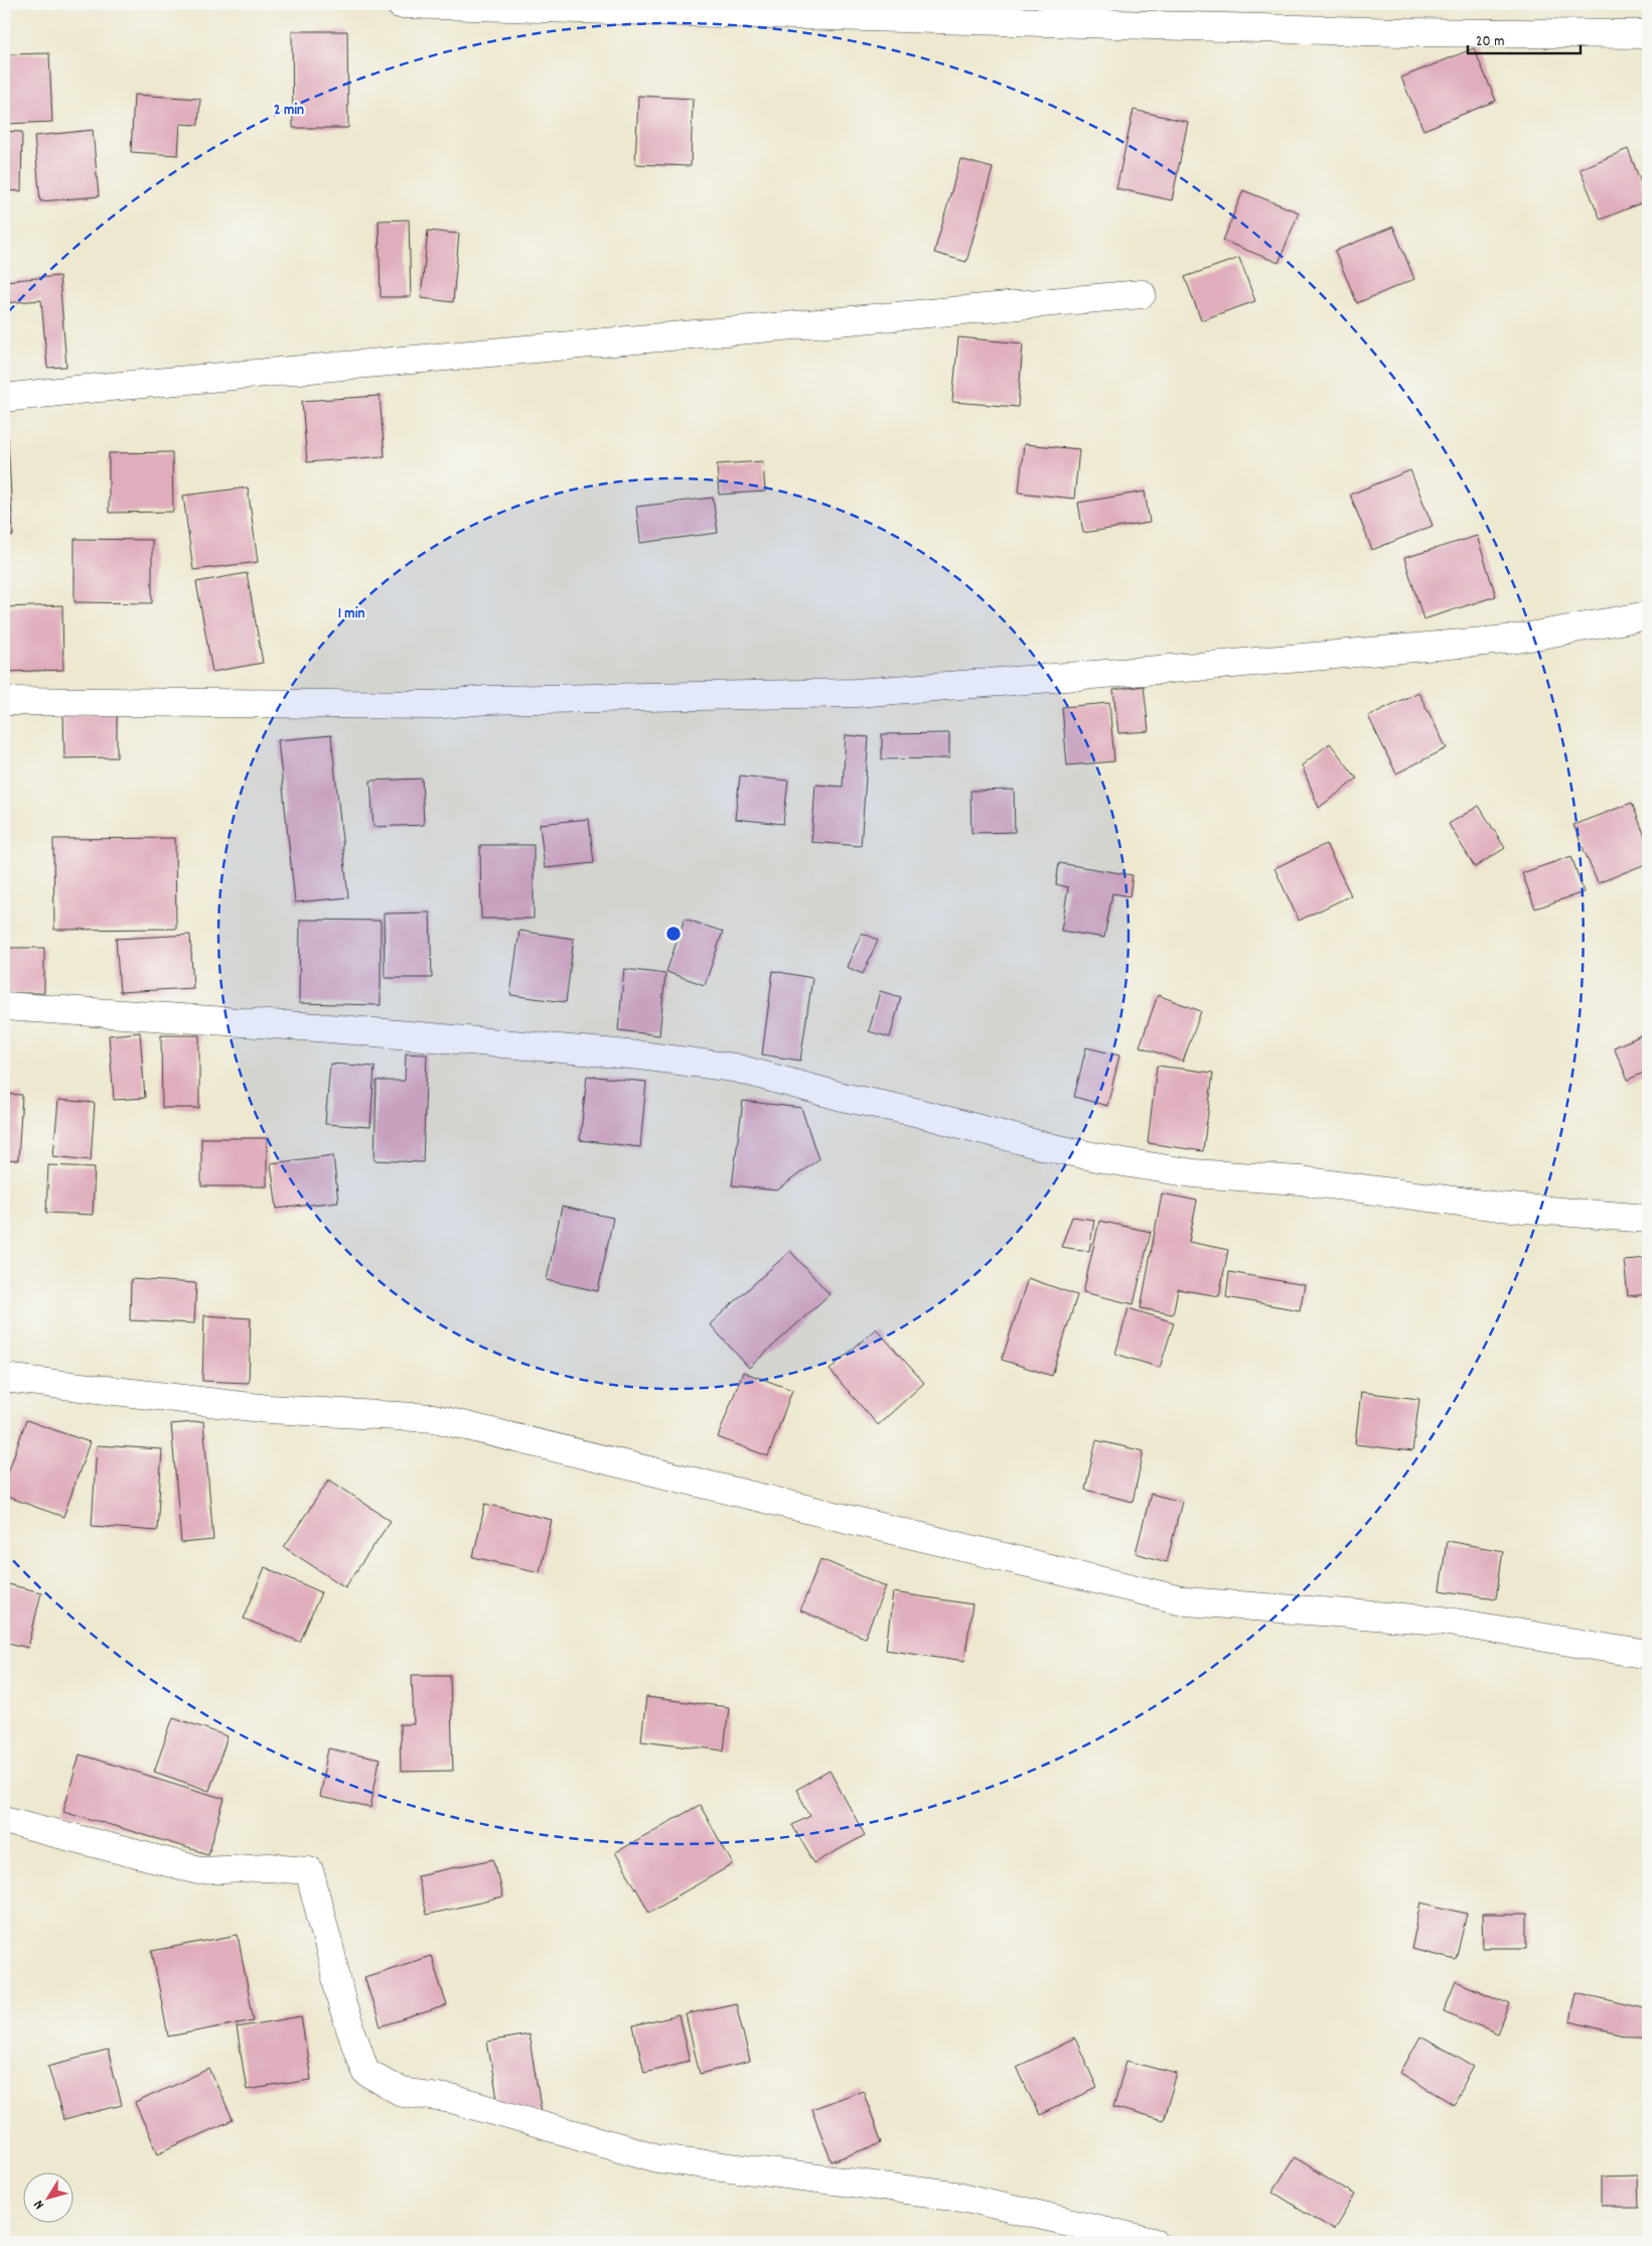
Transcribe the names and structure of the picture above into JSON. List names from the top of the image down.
{
  "scale_bar": "20 m",
  "north": "bottom left",
  "rings": ["2 min", "1 min"]
}
